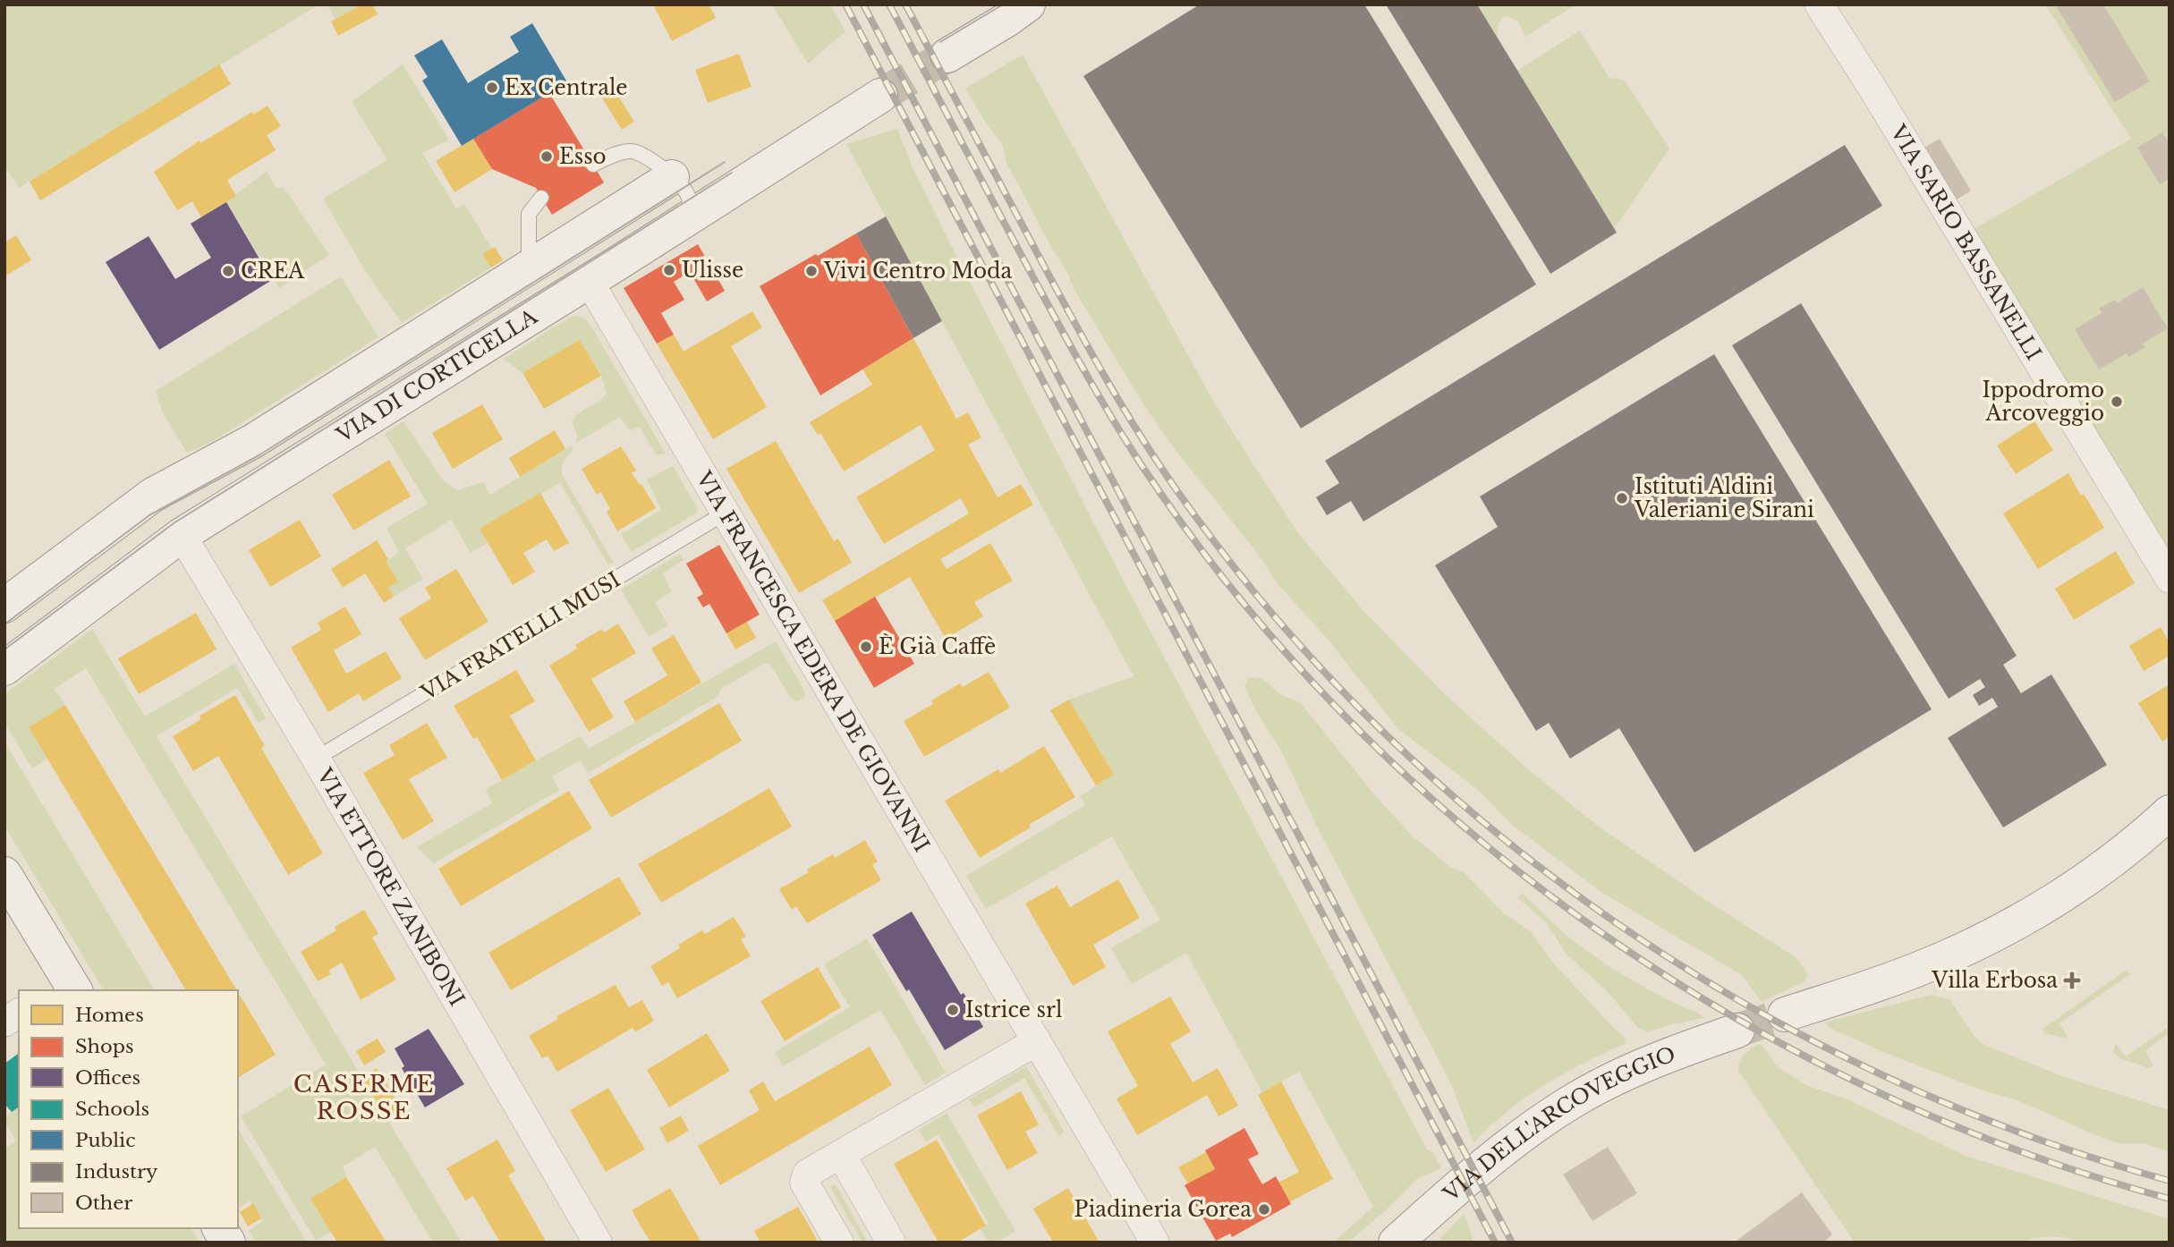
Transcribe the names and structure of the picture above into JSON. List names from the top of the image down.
{
  "streets": {
    "main road": ["VIA DI CORTICELLA", "VIA DELL'ARCOVEGGIO"],
    "street": ["VIA SARIO BASSANELLI", "VIA FRANCESCA EDERA DE GIOVANNI", "VIA ETTORE ZANIBONI"],
    "lane": ["VIA FRATELLI MUSI"]
  },
  "crossings": [
    ["VIA DI CORTICELLA", "VIA FRANCESCA EDERA DE GIOVANNI"],
    ["VIA DI CORTICELLA", "VIA ETTORE ZANIBONI"],
    ["VIA FRATELLI MUSI", "VIA FRANCESCA EDERA DE GIOVANNI"],
    ["VIA FRATELLI MUSI", "VIA ETTORE ZANIBONI"]
  ],
  "districts": ["CASERME ROSSE"],
  "places": {
    "other": [
      "Ex Centrale",
      "Esso",
      "Ulisse",
      "CREA",
      "Vivi Centro Moda",
      "Ippodromo Arcoveggio",
      "Istituti Aldini Valeriani e Sirani",
      "È Già Caffè",
      "Istrice srl",
      "Piadineria Gorea"
    ],
    "health": ["Villa Erbosa"]
  },
  "legend": [
    "Homes",
    "Shops",
    "Offices",
    "Schools",
    "Public",
    "Industry",
    "Other"
  ]
}
